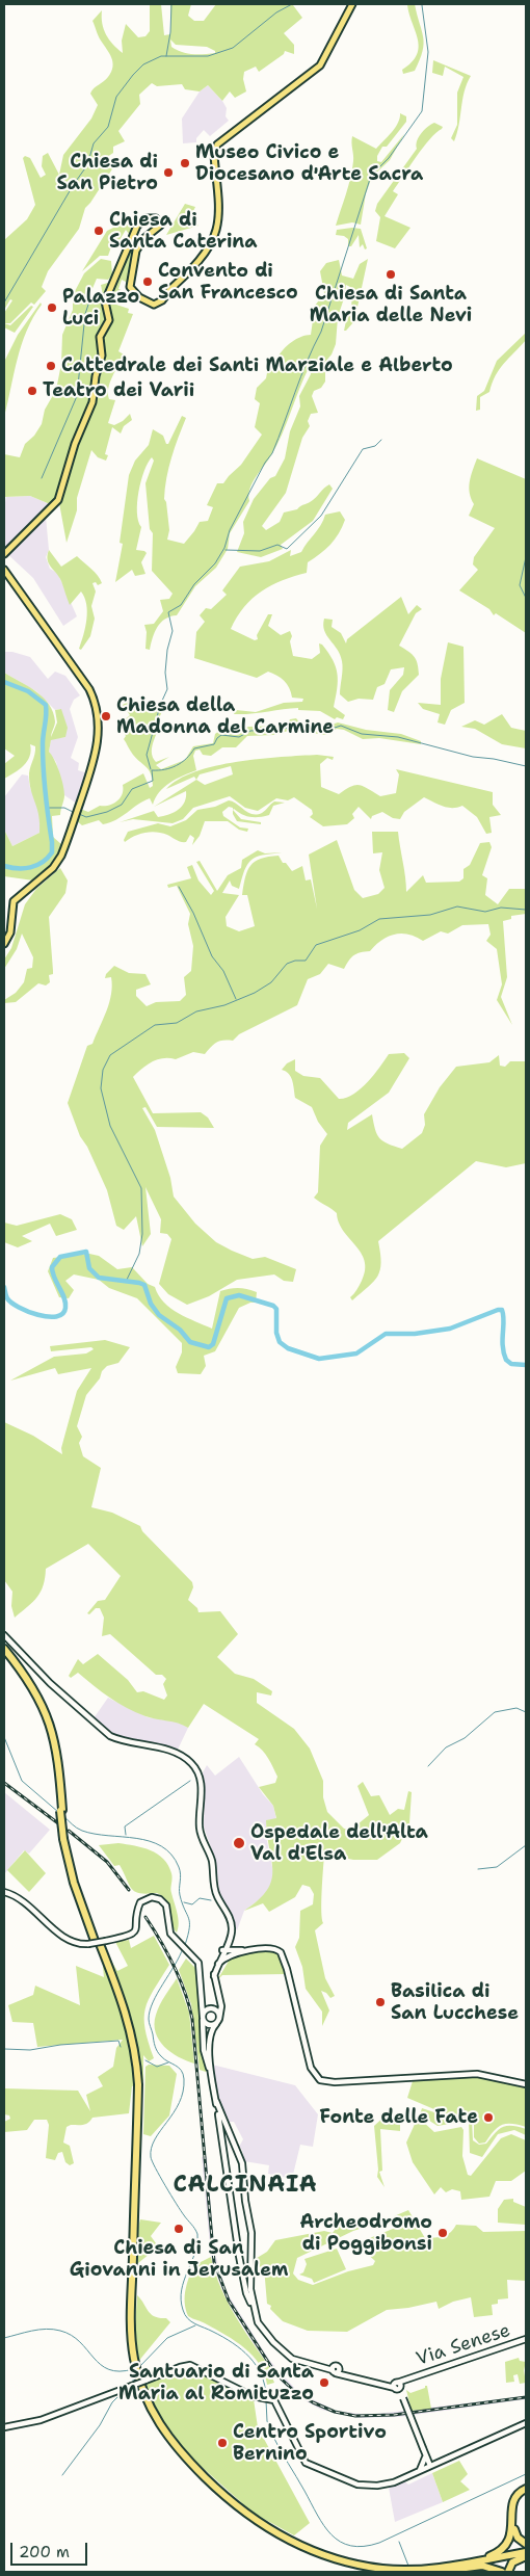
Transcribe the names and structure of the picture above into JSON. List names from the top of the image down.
{
  "streets": {
    "main road": ["Via Senese"]
  },
  "districts": ["CALCINAIA"],
  "places": [
    "Museo Civico e Diocesano d'Arte Sacra",
    "Chiesa di San Pietro",
    "Chiesa di Santa Caterina",
    "Chiesa di Santa Maria delle Nevi",
    "Convento di San Francesco",
    "Palazzo Luci",
    "Cattedrale dei Santi Marziale e Alberto",
    "Teatro dei Varii",
    "Chiesa della Madonna del Carmine",
    "Ospedale dell'Alta Val d'Elsa",
    "Basilica di San Lucchese",
    "Fonte delle Fate",
    "Chiesa di San Giovanni in Jerusalem",
    "Archeodromo di Poggibonsi",
    "Santuario di Santa Maria al Romituzzo",
    "Centro Sportivo Bernino"
  ],
  "scale_bar": "200 m"
}
